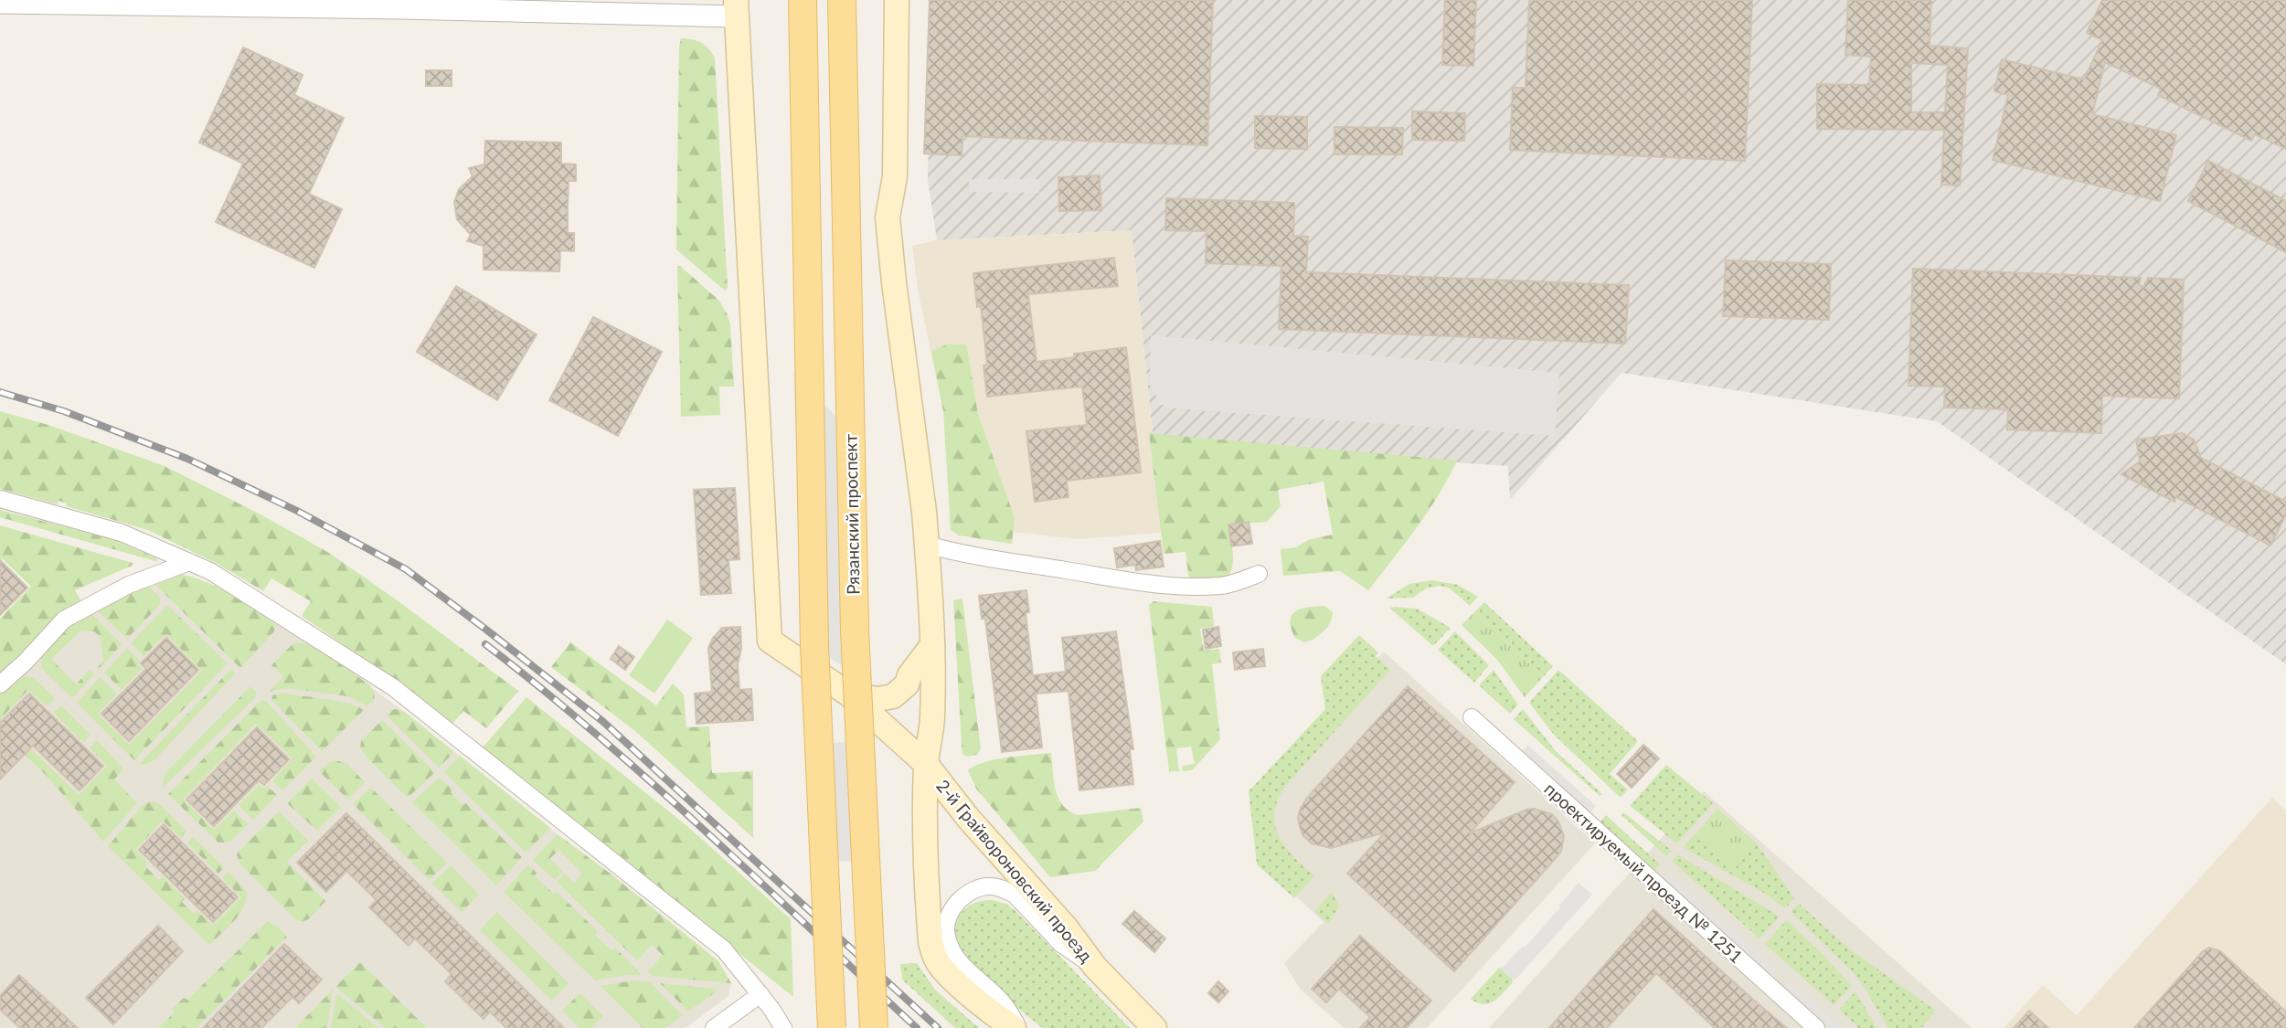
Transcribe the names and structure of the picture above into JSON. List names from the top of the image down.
{
  "streets": {
    "main road": ["Рязанский проспект", "2-й Грайвороновский проезд"],
    "street": ["проектируемый проезд № 1251"]
  }
}
